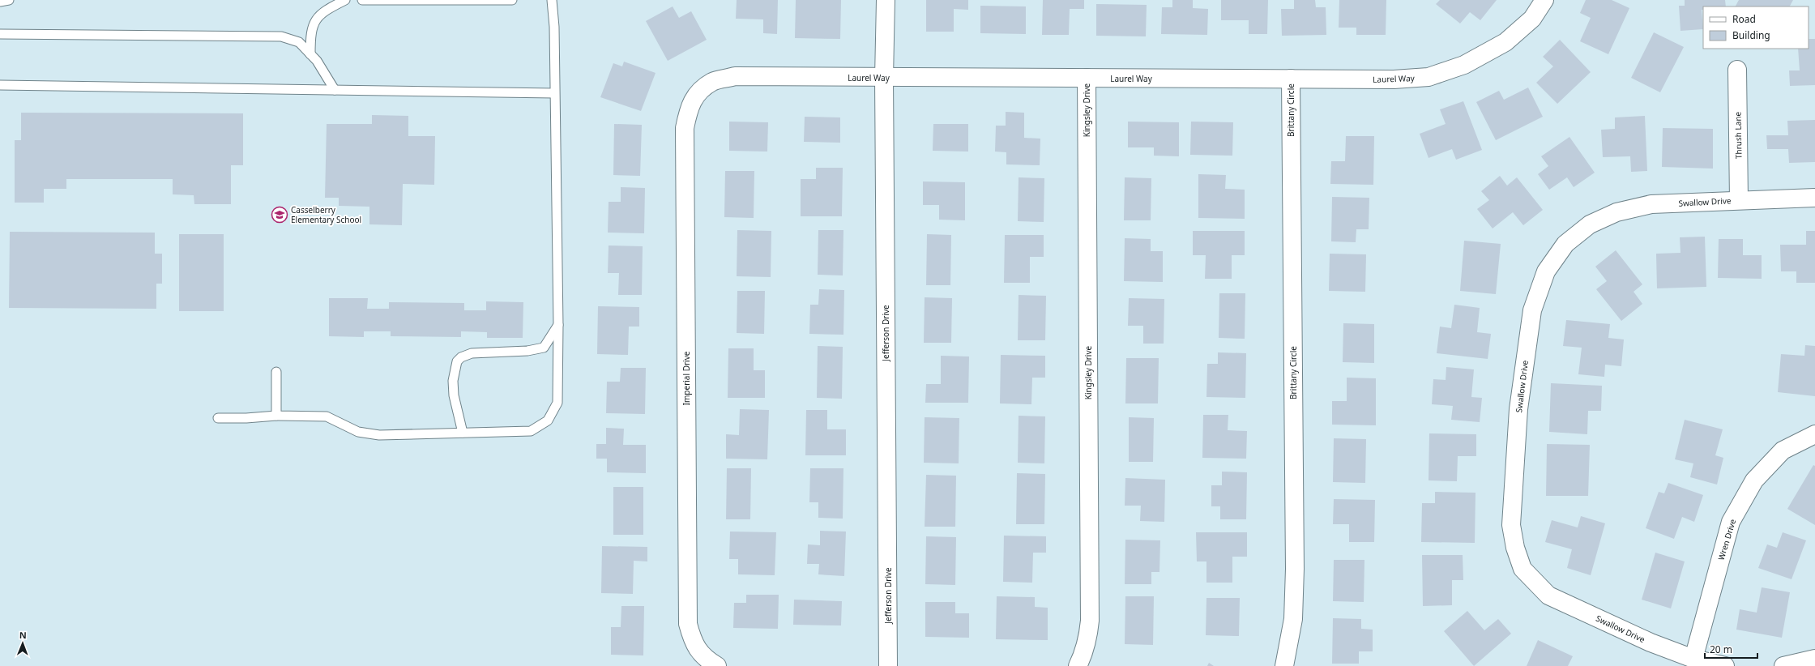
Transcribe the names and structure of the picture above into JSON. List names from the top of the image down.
{
  "streets": {
    "street": [
      "Laurel Way",
      "Kingsley Drive",
      "Brittany Circle",
      "Thrush Lane",
      "Swallow Drive",
      "Jefferson Drive",
      "Imperial Drive",
      "Wren Drive"
    ]
  },
  "crossings": [
    ["Laurel Way", "Kingsley Drive"],
    ["Laurel Way", "Brittany Circle"],
    ["Laurel Way", "Jefferson Drive"],
    ["Laurel Way", "Imperial Drive"],
    ["Thrush Lane", "Swallow Drive"],
    ["Swallow Drive", "Wren Drive"]
  ],
  "places": {
    "school or university": ["Casselberry Elementary School"]
  },
  "legend": ["Road", "Building"],
  "scale_bar": "20 m",
  "north": "top"
}
